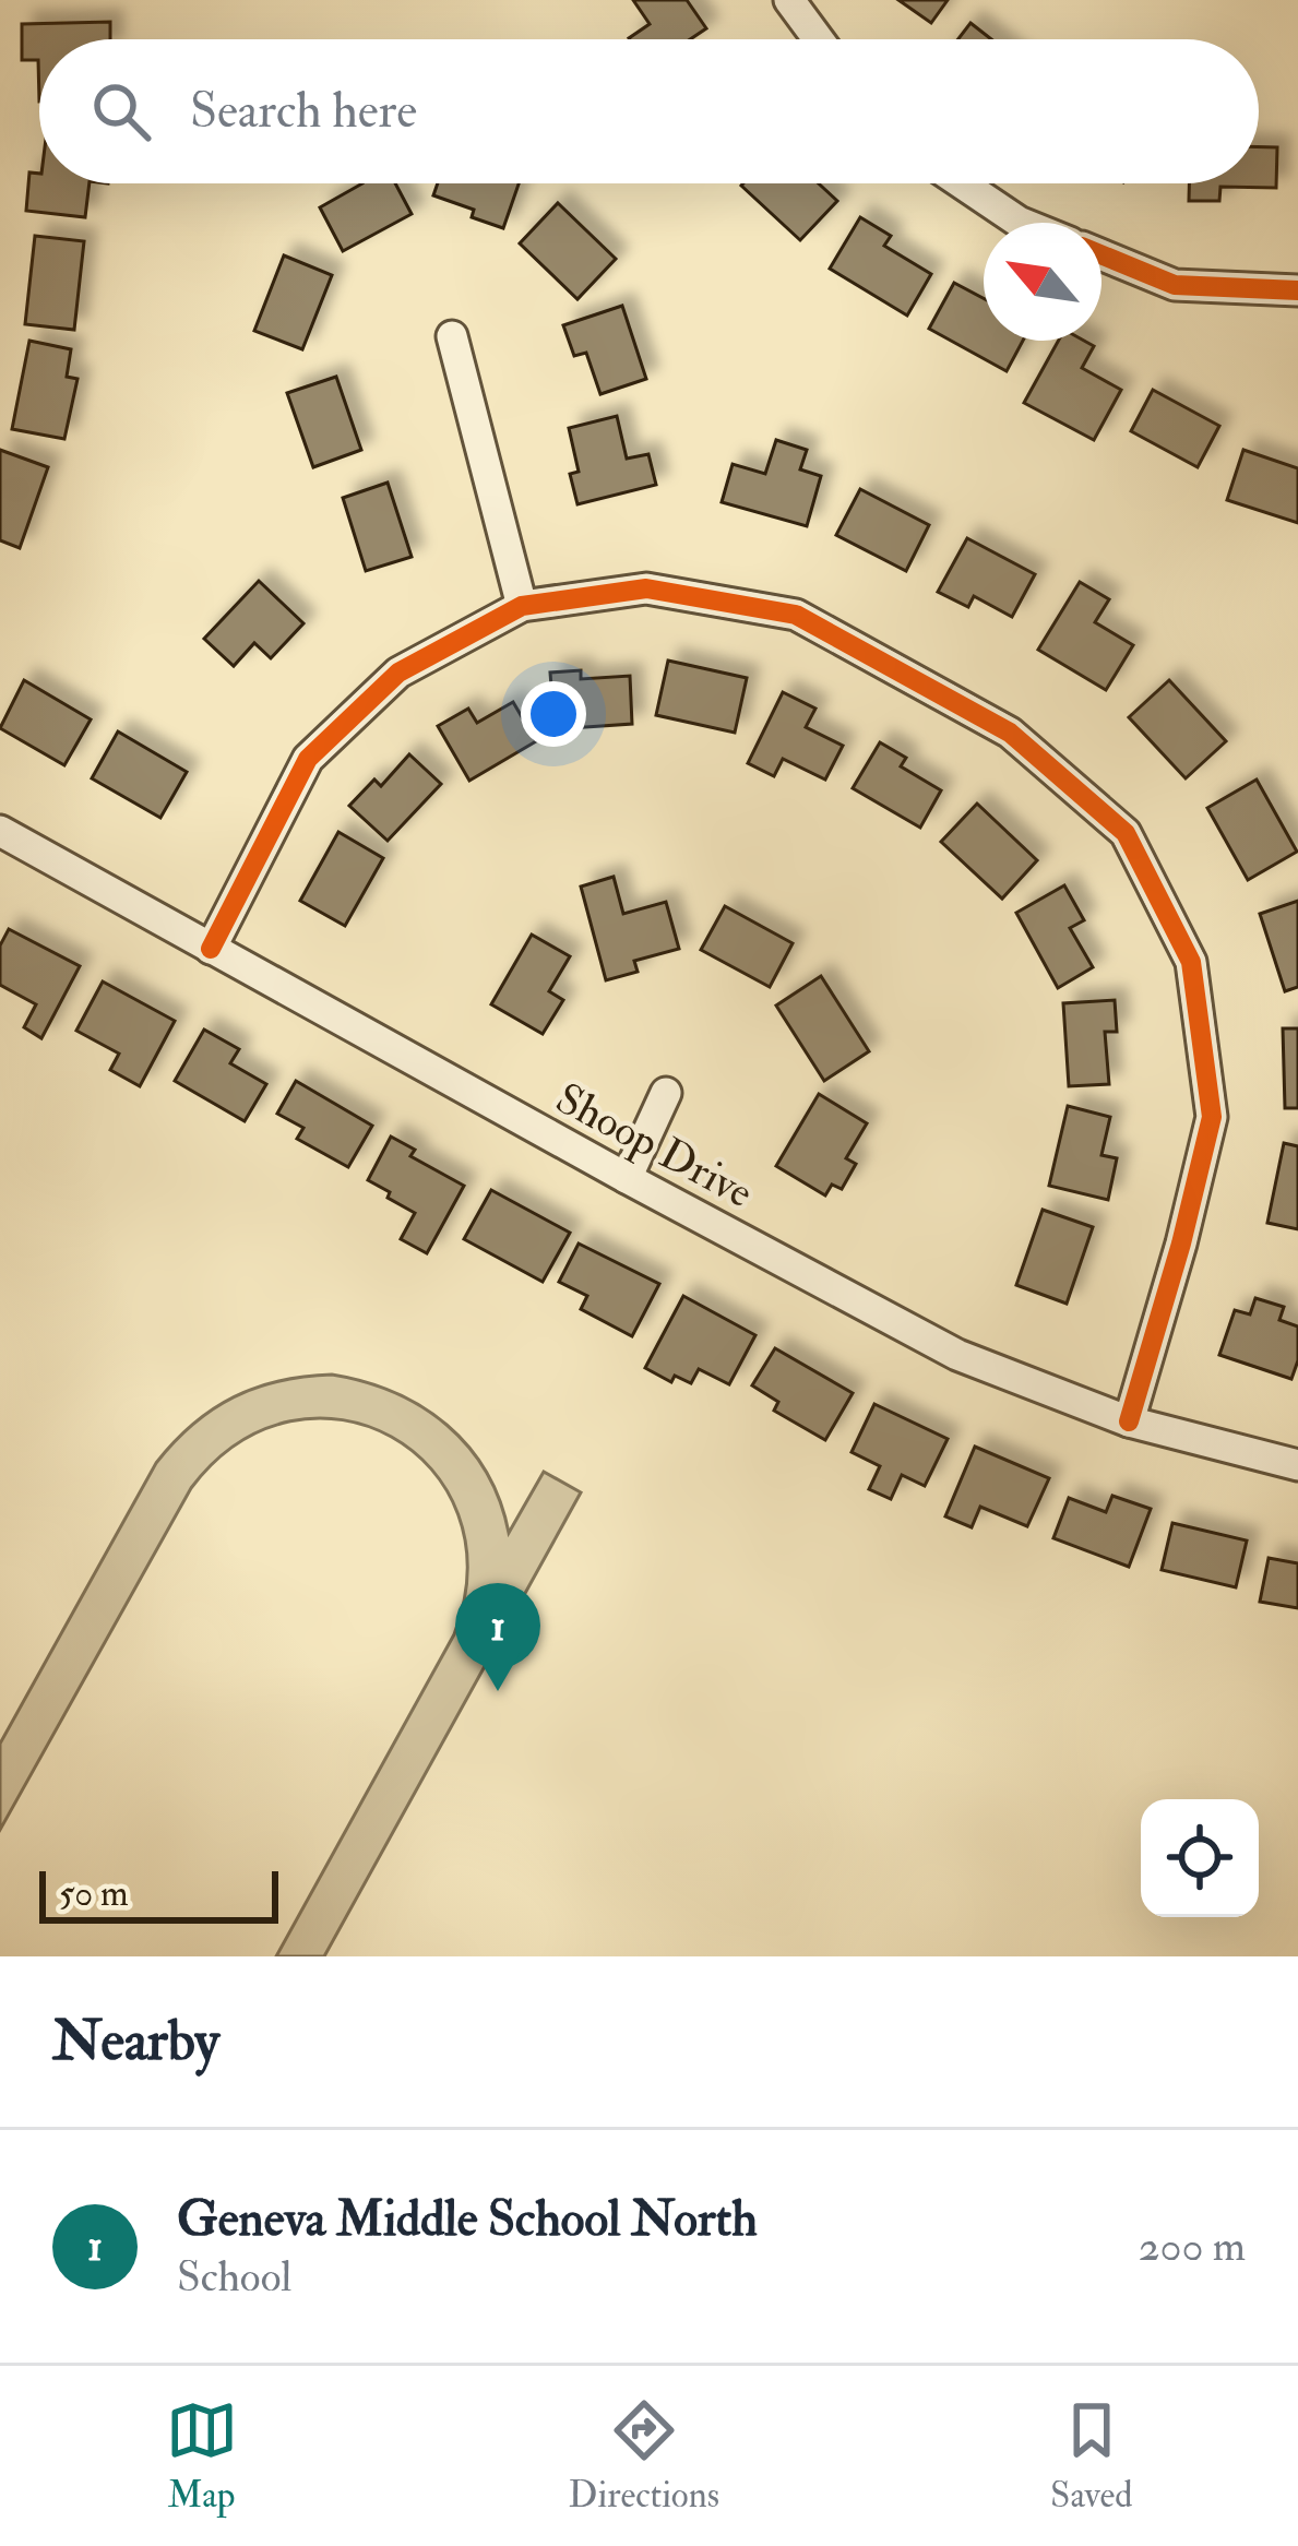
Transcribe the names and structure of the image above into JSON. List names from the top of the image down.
{
  "streets": {
    "street": ["Shoop Drive"]
  },
  "scale_bar": "50 m",
  "north": "top left",
  "page": {
    "search": "Search here",
    "pins": "1",
    "scale": "50 m",
    "heading": "Nearby",
    "list": [
      {
        "mark": "1",
        "name": "Geneva Middle School North",
        "note": "School",
        "value": "200 m"
      }
    ],
    "nav": ["Map", "Directions", "Saved"]
  }
}
